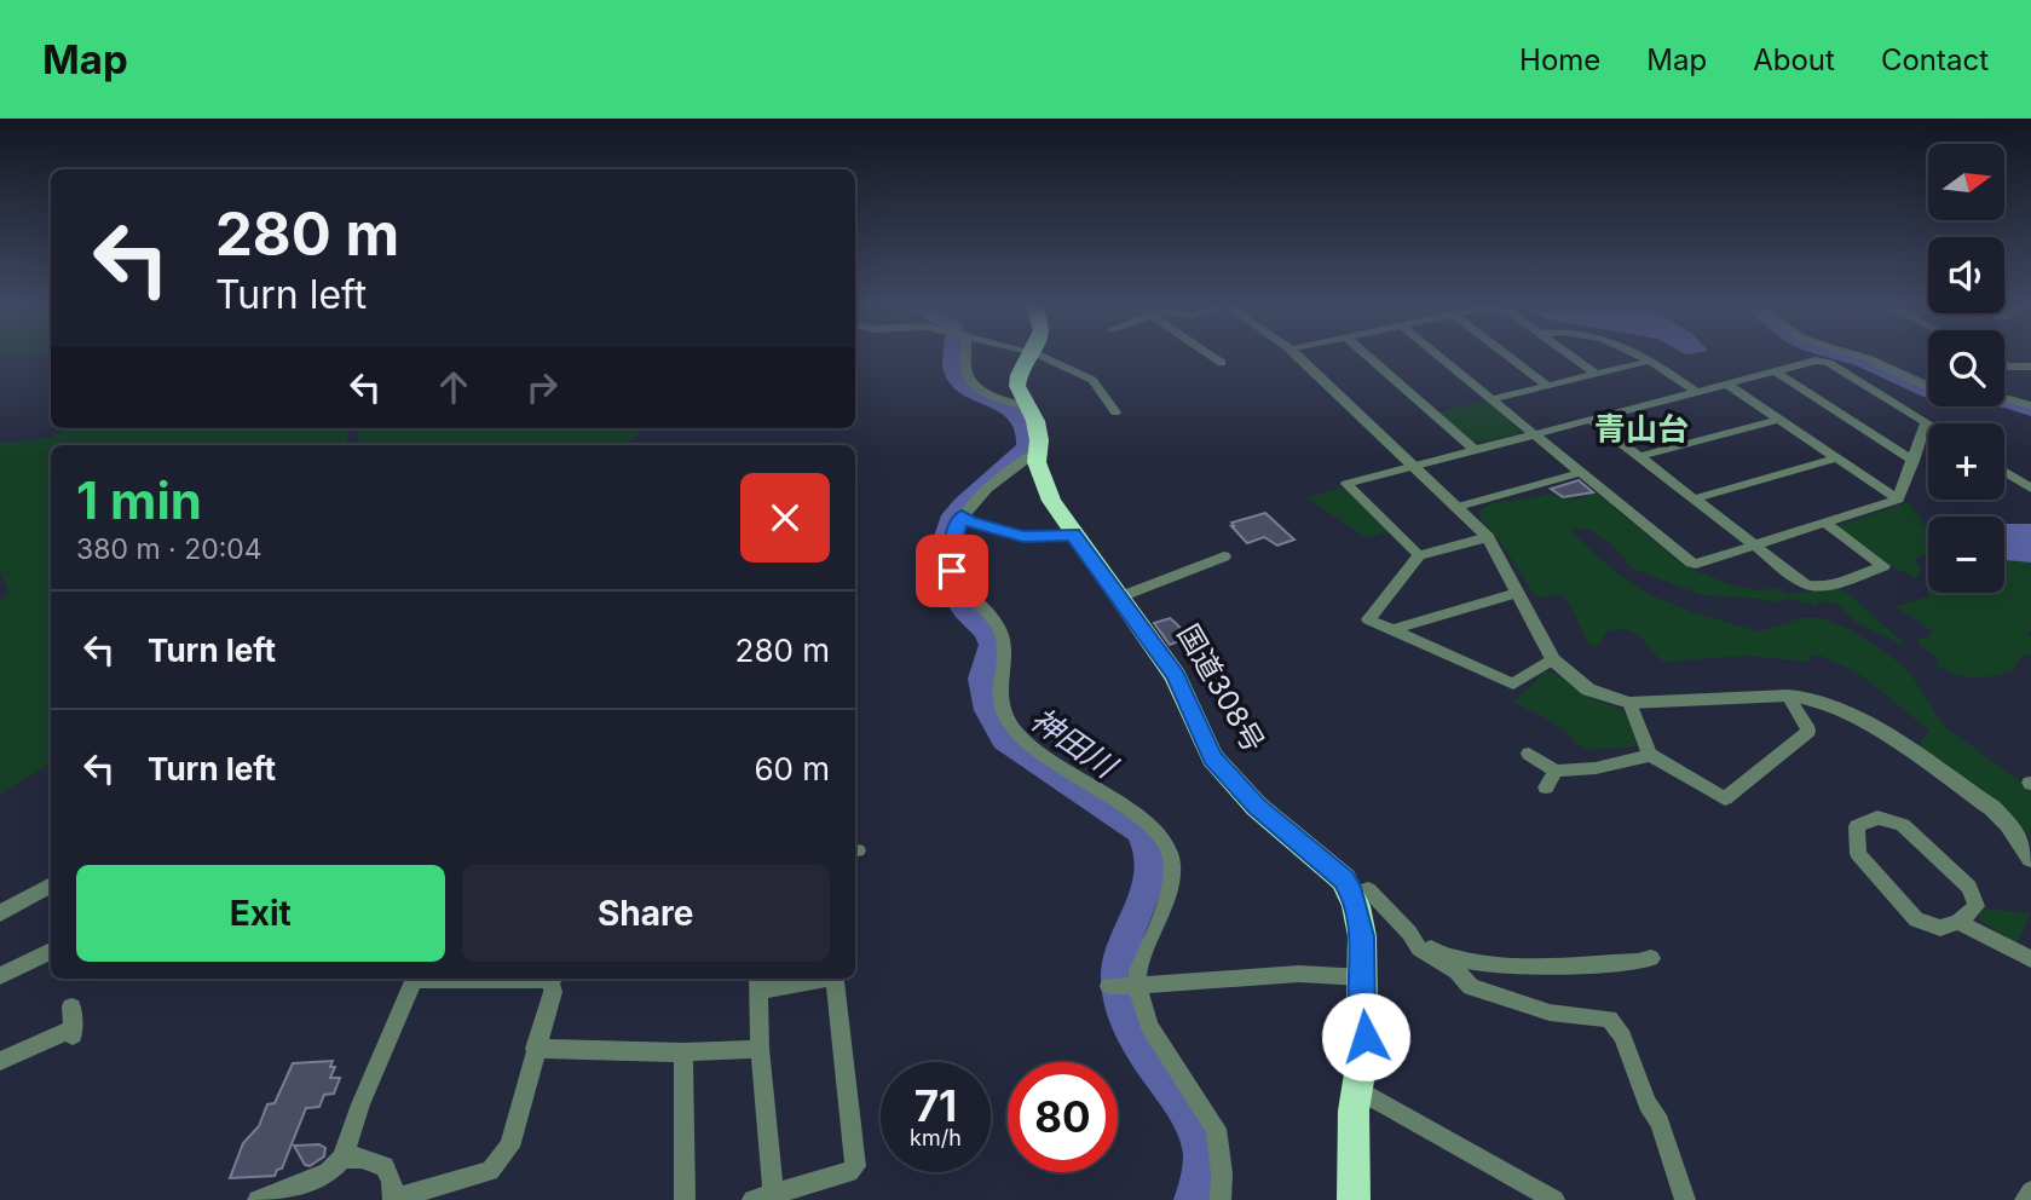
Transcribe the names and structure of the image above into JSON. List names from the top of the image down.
{
  "streets": {
    "highway": ["国道308号"]
  },
  "districts": ["青山台"],
  "water": ["神田川"],
  "north": "right",
  "page": {
    "header": "Map",
    "nav": [
      "Home",
      "Map",
      "About",
      "Contact"
    ],
    "map_buttons": ["+", "−"],
    "turn": ["280 m", "Turn left"],
    "heading": ["1 min", "380 m · 20:04"],
    "list": [
      {
        "name": "Turn left",
        "value": "280 m"
      },
      {
        "name": "Turn left",
        "value": "60 m"
      }
    ],
    "buttons": ["Exit", "Share"],
    "speed": "71 km/h",
    "limit": "80"
  }
}
